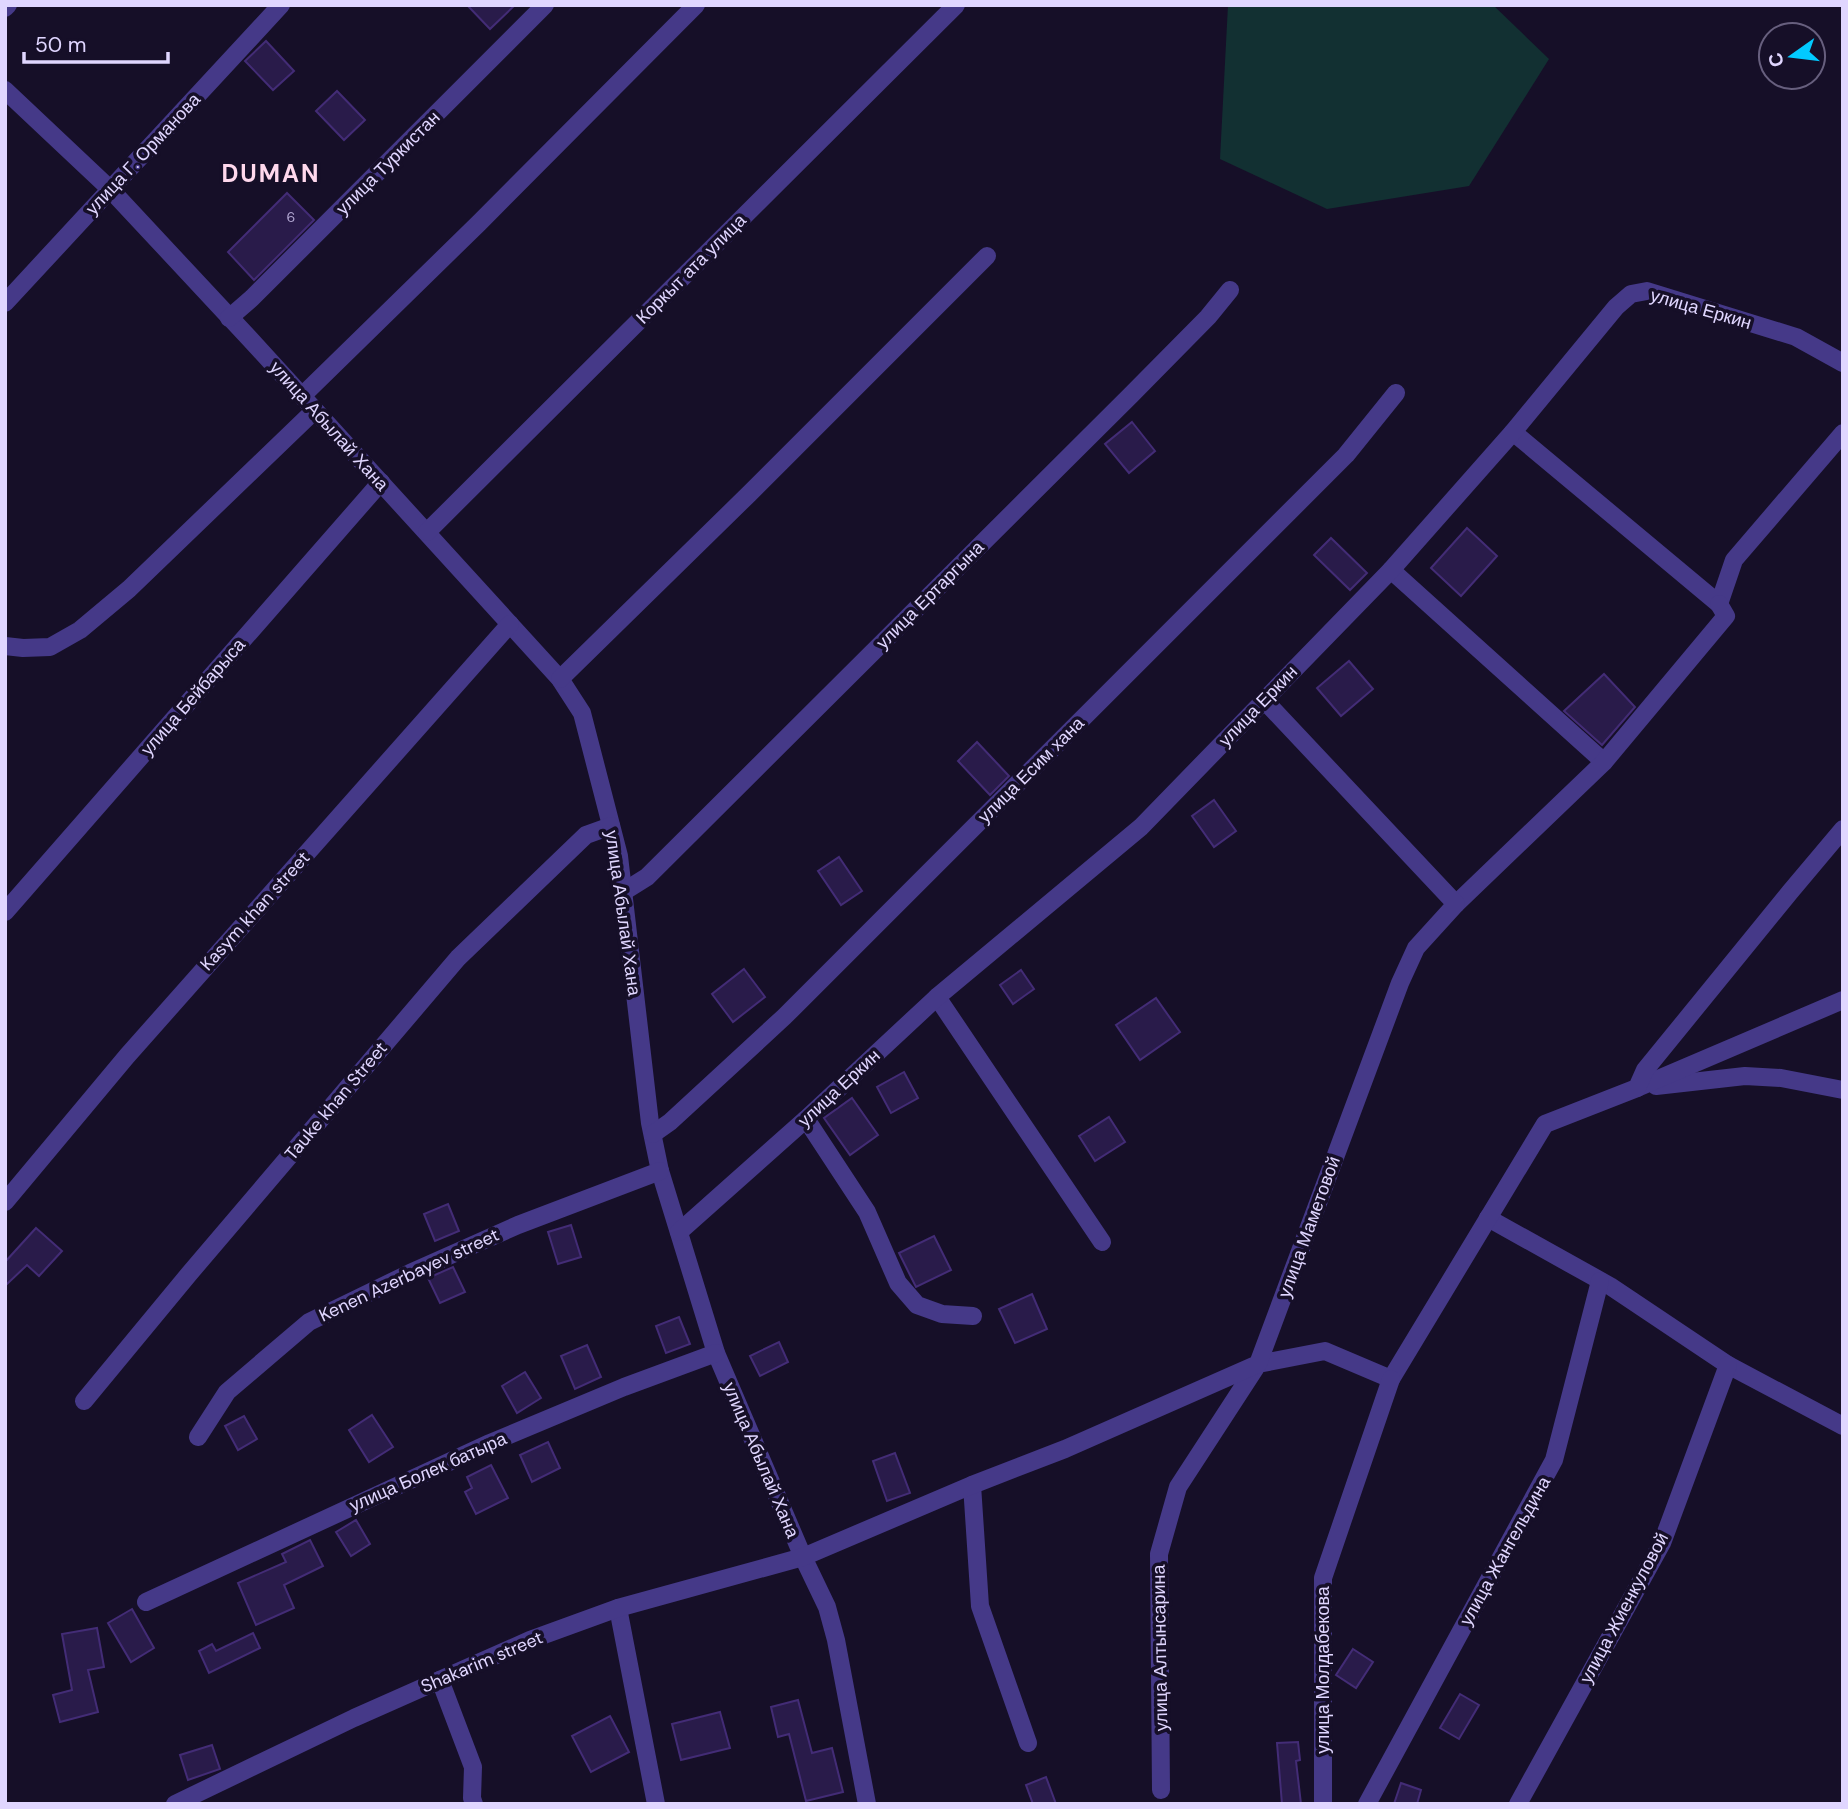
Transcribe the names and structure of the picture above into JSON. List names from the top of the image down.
{
  "streets": {
    "street": [
      "улица Г. Орманова",
      "улица Туркистан",
      "Коркыт ата улица",
      "улица Еркин",
      "улица Абылай Хана",
      "улица Ертаргына",
      "улица Бейбарыса",
      "улица Есим хана",
      "Kasym khan street",
      "Tauke khan Street",
      "улица Маметовой",
      "Kenen Azerbayev street",
      "улица Болек батыра",
      "улица Жангельдина",
      "улица Жиенкуловой",
      "улица Алтынсарина",
      "Shakarim street",
      "улица Молдабекова"
    ]
  },
  "crossings": [
    ["улица Г. Орманова", "улица Абылай Хана"],
    ["улица Туркистан", "улица Абылай Хана"],
    ["Коркыт ата улица", "улица Абылай Хана"],
    ["улица Еркин", "улица Абылай Хана"],
    ["улица Абылай Хана", "улица Ертаргына"],
    ["улица Абылай Хана", "улица Бейбарыса"],
    ["улица Абылай Хана", "улица Есим хана"],
    ["улица Абылай Хана", "Kasym khan street"],
    ["улица Абылай Хана", "Tauke khan Street"],
    ["улица Абылай Хана", "Kenen Azerbayev street"],
    ["улица Абылай Хана", "улица Болек батыра"],
    ["улица Абылай Хана", "Shakarim street"],
    ["улица Маметовой", "улица Алтынсарина"]
  ],
  "districts": ["DUMAN"],
  "house_numbers": ["6"],
  "scale_bar": "50 m",
  "north": "left"
}
